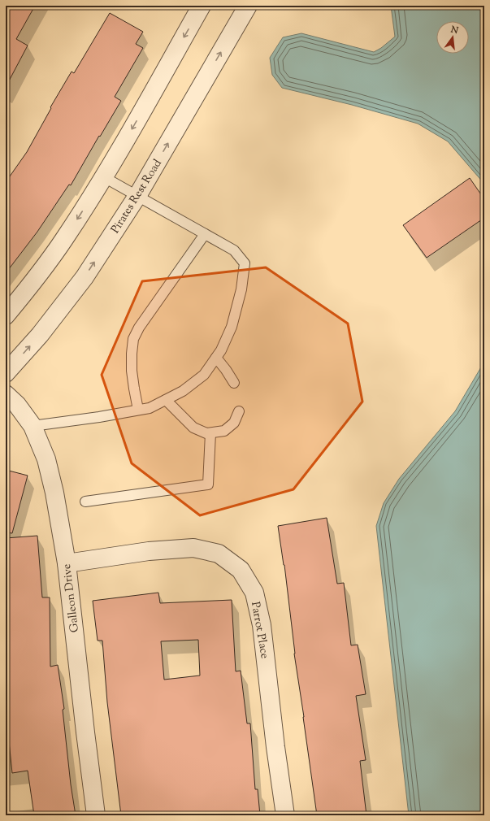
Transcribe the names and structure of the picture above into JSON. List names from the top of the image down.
{
  "streets": {
    "street": ["Pirates Rest Road", "Galleon Drive", "Parrot Place"]
  },
  "crossings": [
    ["Galleon Drive", "Parrot Place"]
  ],
  "north": "top"
}
